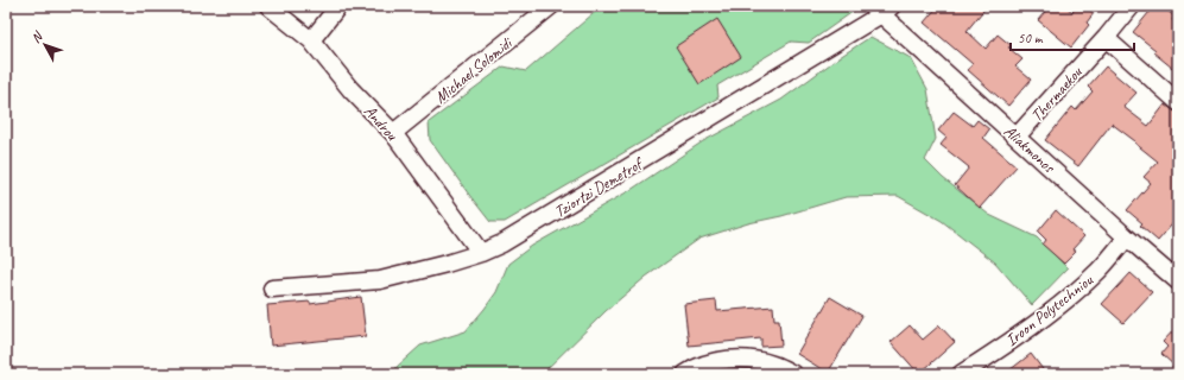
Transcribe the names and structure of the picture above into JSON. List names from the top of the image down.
{
  "streets": {
    "street": [
      "Michael Solomidi",
      "Thermaekou",
      "Androu",
      "Aliakmonos",
      "Tziortzi Demetrof",
      "Iroon Polytechniou"
    ]
  },
  "crossings": [
    ["Michael Solomidi", "Androu"],
    ["Thermaekou", "Aliakmonos"],
    ["Androu", "Tziortzi Demetrof"],
    ["Aliakmonos", "Tziortzi Demetrof"],
    ["Aliakmonos", "Iroon Polytechniou"]
  ],
  "scale_bar": "50 m",
  "north": "top left"
}
